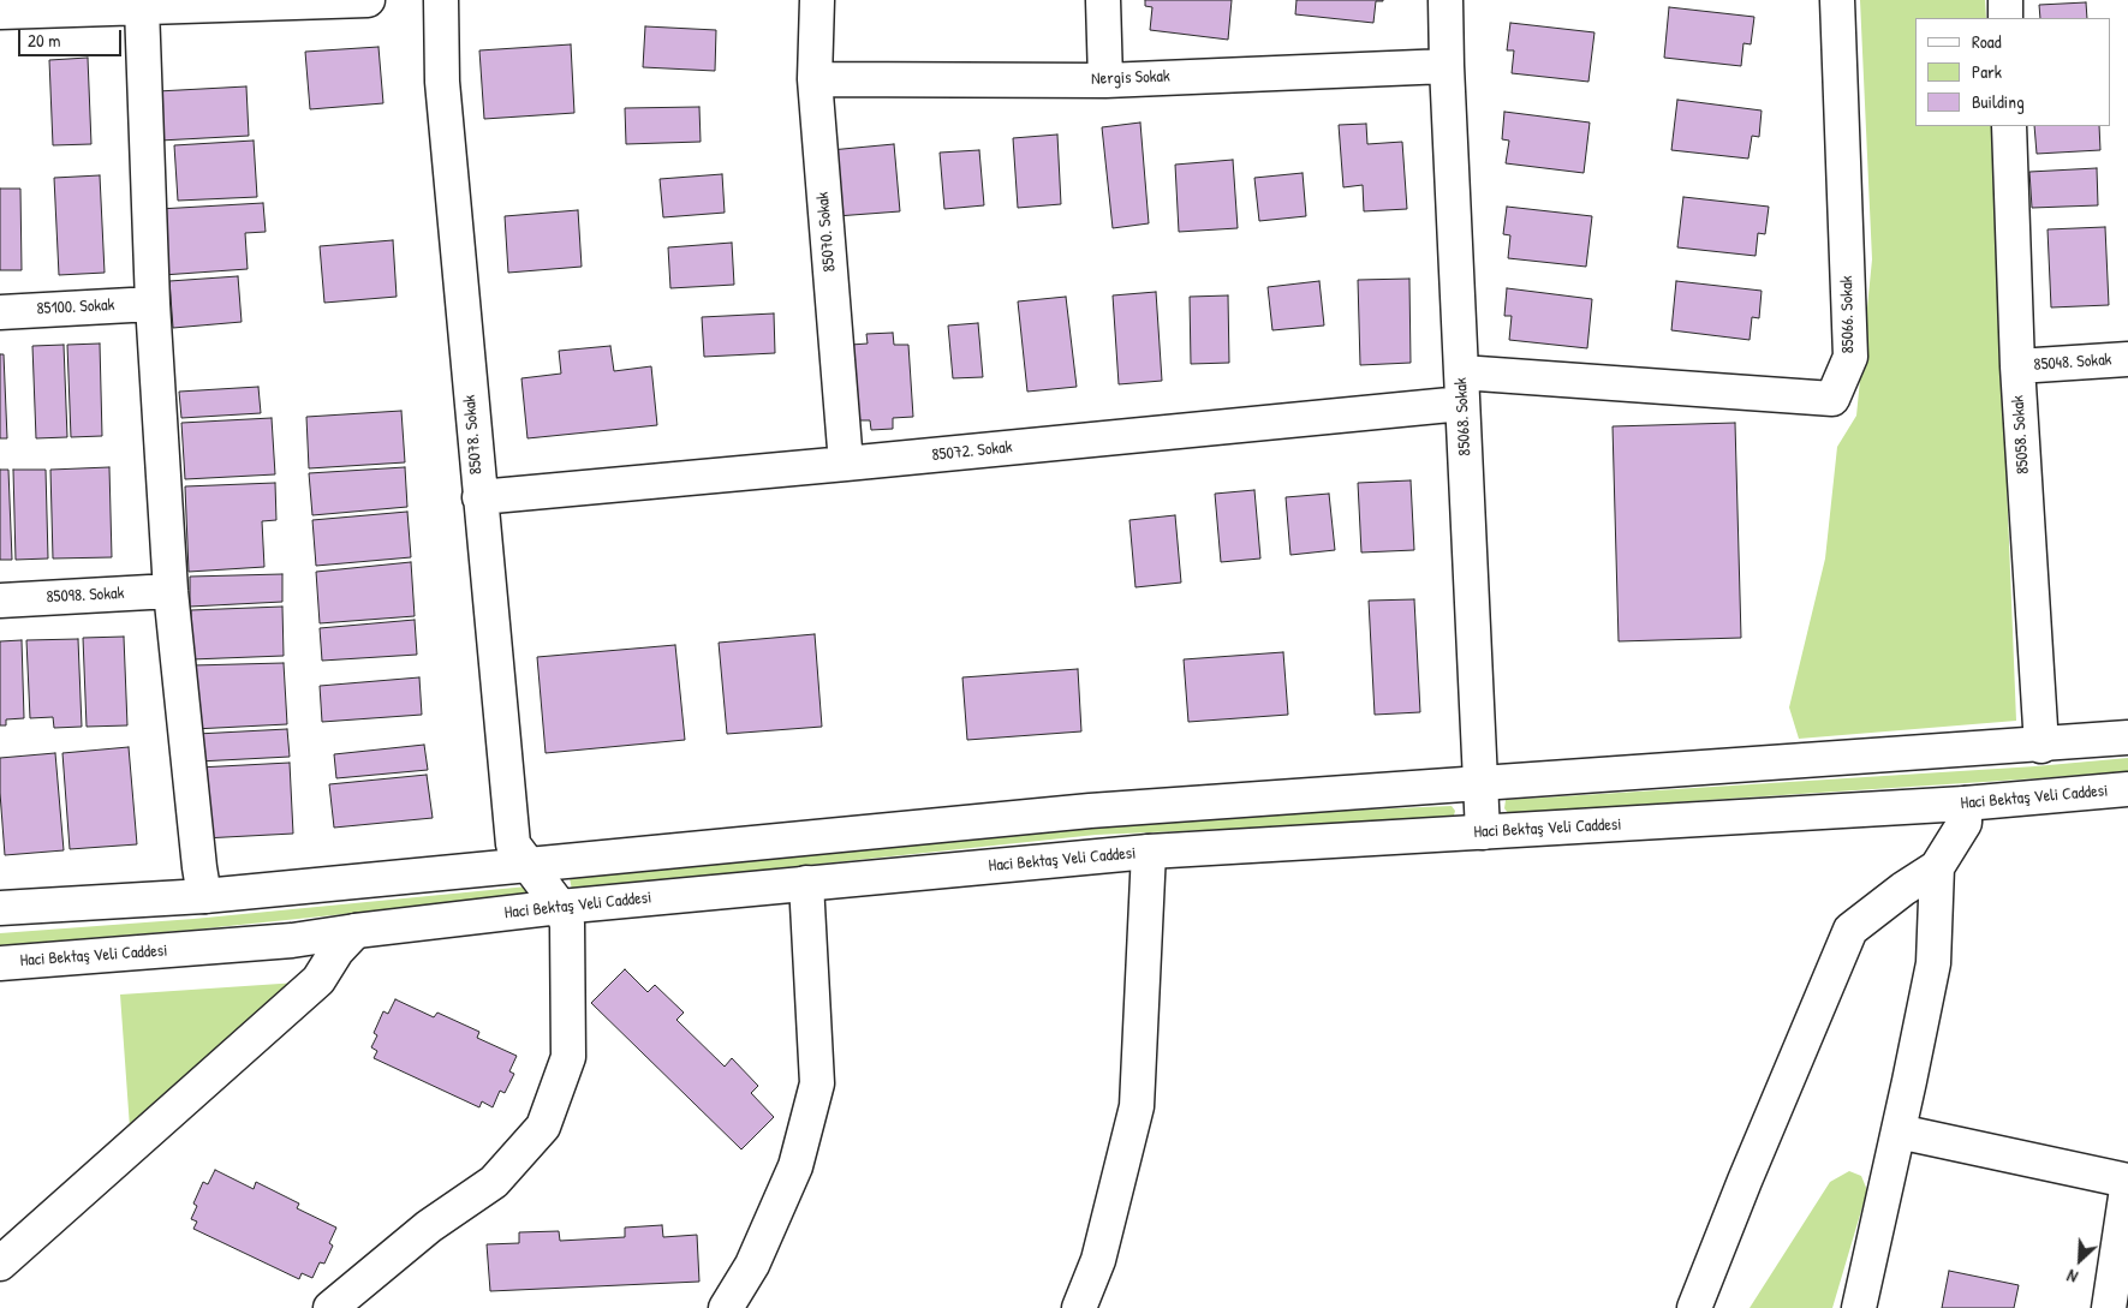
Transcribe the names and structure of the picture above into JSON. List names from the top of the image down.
{
  "streets": {
    "street": [
      "Nergis Sokak",
      "85070. Sokak",
      "85100. Sokak",
      "85066. Sokak",
      "85048. Sokak",
      "85068. Sokak",
      "85078. Sokak",
      "85058. Sokak",
      "85072. Sokak",
      "85098. Sokak",
      "Haci Bektaş Veli Caddesi"
    ]
  },
  "crossings": [
    ["Nergis Sokak", "85070. Sokak"],
    ["Nergis Sokak", "85068. Sokak"],
    ["85070. Sokak", "85072. Sokak"],
    ["85066. Sokak", "85068. Sokak"],
    ["85066. Sokak", "85072. Sokak"],
    ["85048. Sokak", "85058. Sokak"],
    ["85068. Sokak", "85072. Sokak"],
    ["85068. Sokak", "Haci Bektaş Veli Caddesi"],
    ["85078. Sokak", "85072. Sokak"],
    ["85078. Sokak", "Haci Bektaş Veli Caddesi"]
  ],
  "legend": ["Road", "Park", "Building"],
  "scale_bar": "20 m",
  "north": "bottom left"
}
